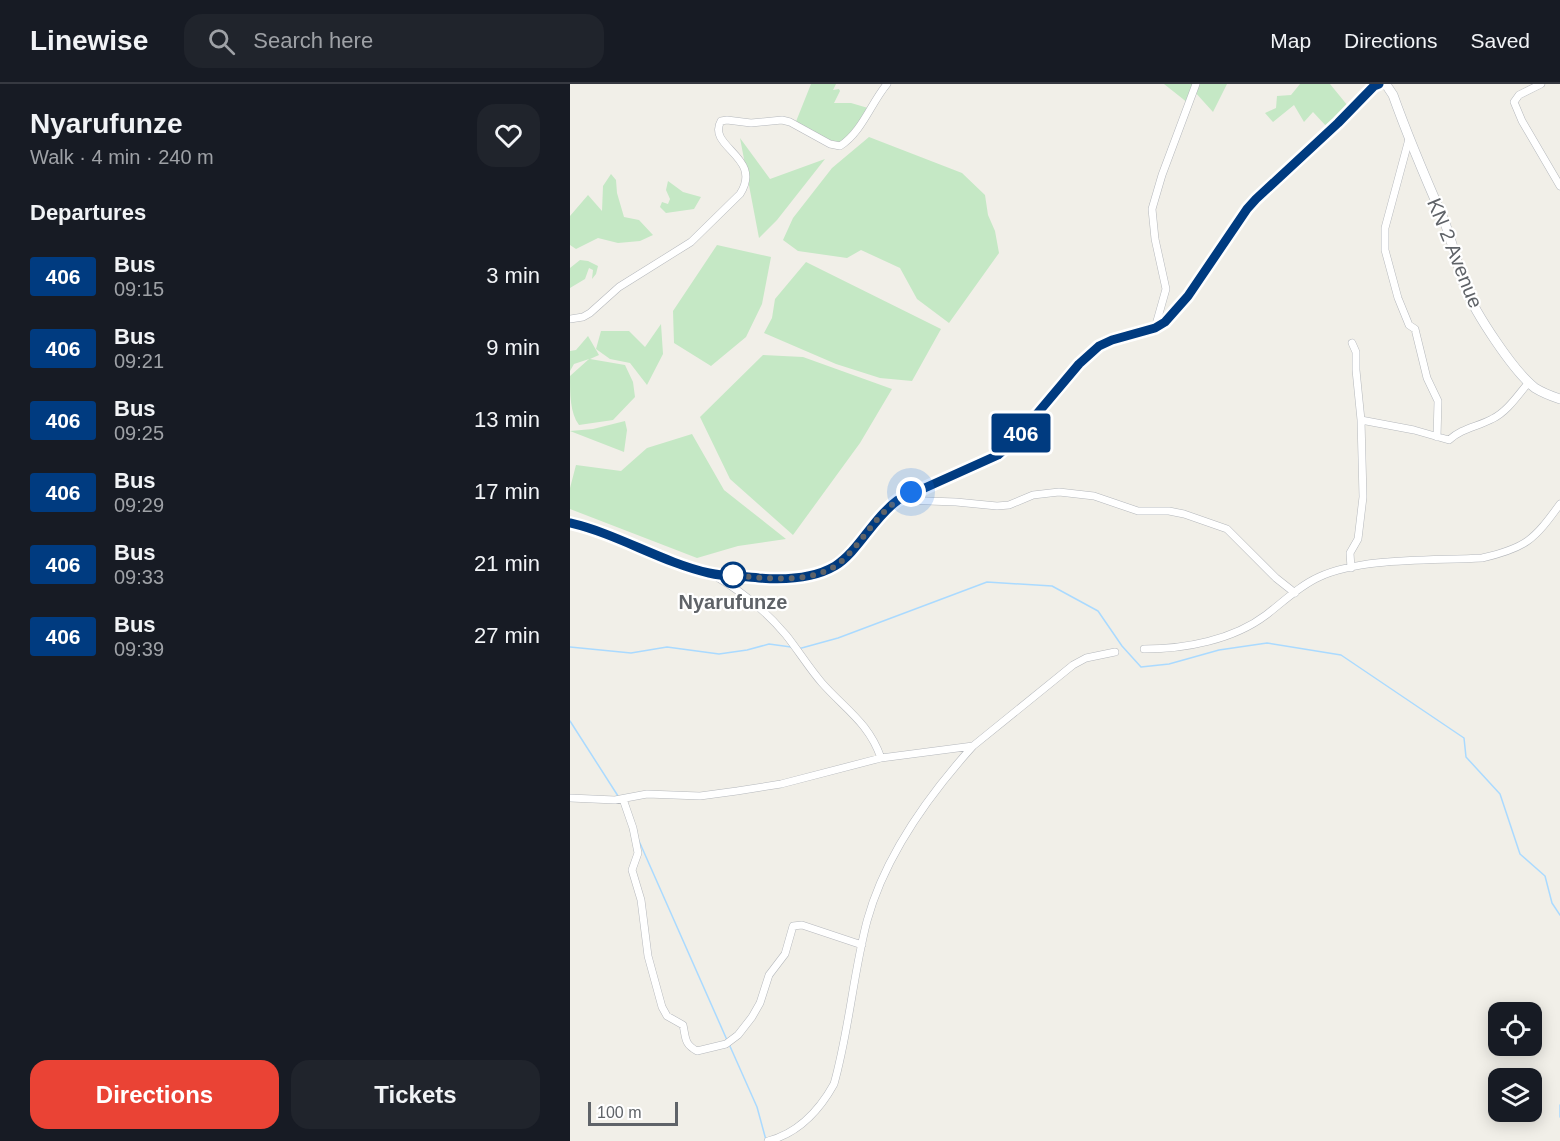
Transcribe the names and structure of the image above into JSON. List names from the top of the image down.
{
  "streets": {
    "main road": ["KN 2 Avenue"]
  },
  "places": ["Nyarufunze"],
  "lines": ["bus line 406"],
  "scale_bar": "100 m",
  "page": {
    "header": "Linewise",
    "search": "Search here",
    "nav": ["Map", "Directions", "Saved"],
    "heading": [
      ["Nyarufunze", "Walk · 4 min · 240 m"],
      "Departures"
    ],
    "on_map": "406",
    "list": [
      {
        "mark": "406",
        "name": "Bus",
        "note": "09:15",
        "value": "3 min"
      },
      {
        "mark": "406",
        "name": "Bus",
        "note": "09:21",
        "value": "9 min"
      },
      {
        "mark": "406",
        "name": "Bus",
        "note": "09:25",
        "value": "13 min"
      },
      {
        "mark": "406",
        "name": "Bus",
        "note": "09:29",
        "value": "17 min"
      },
      {
        "mark": "406",
        "name": "Bus",
        "note": "09:33",
        "value": "21 min"
      },
      {
        "mark": "406",
        "name": "Bus",
        "note": "09:39",
        "value": "27 min"
      }
    ],
    "buttons": ["Directions", "Tickets"],
    "scale": "100 m"
  }
}
